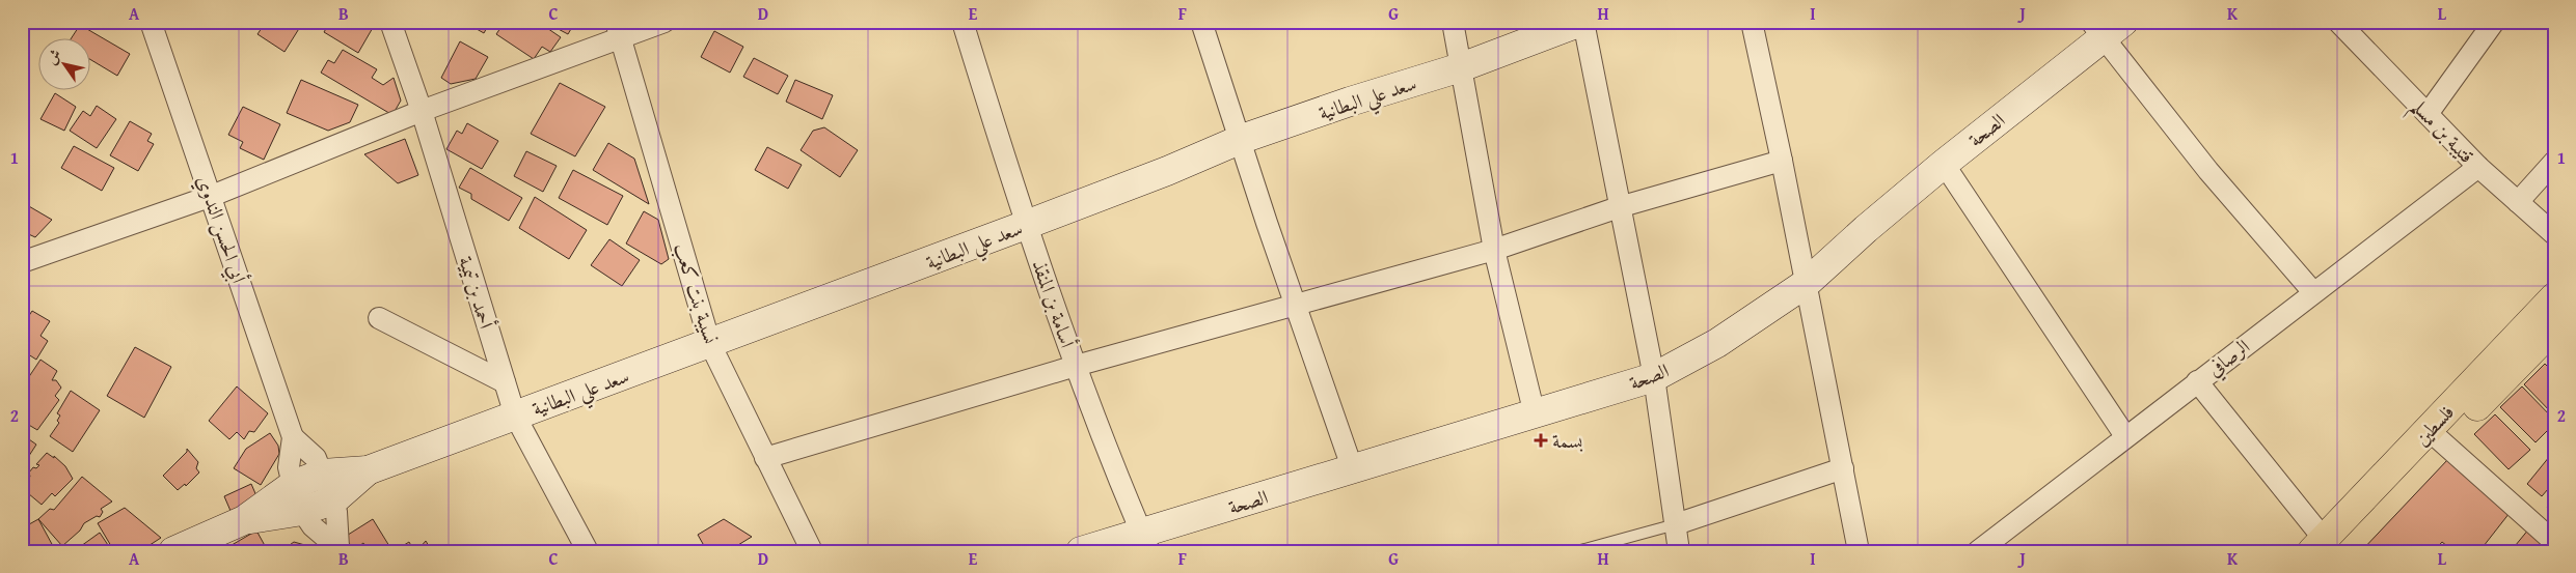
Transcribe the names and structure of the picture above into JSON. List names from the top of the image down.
{
  "streets": {
    "main road": ["سعد علي البطانية", "الصحة", "فلسطين"],
    "street": [
      "قتيبة بن مسلم",
      "أبي الحسن الندوي",
      "أحمد بن تيمية",
      "نسيبة بنت كعب",
      "أسامة بن المنقذ",
      "الرصافي"
    ]
  },
  "crossings": [
    ["سعد علي البطانية", "أبي الحسن الندوي"],
    ["سعد علي البطانية", "أحمد بن تيمية"],
    ["سعد علي البطانية", "نسيبة بنت كعب"],
    ["سعد علي البطانية", "أسامة بن المنقذ"],
    ["الصحة", "أسامة بن المنقذ"],
    ["قتيبة بن مسلم", "الرصافي"]
  ],
  "places": {
    "health": ["بسمة"]
  },
  "north": "top left",
  "grid": {
    "columns": [
      "A",
      "B",
      "C",
      "D",
      "E",
      "F",
      "G",
      "H",
      "I",
      "J",
      "K",
      "L"
    ],
    "rows": ["1", "2"]
  }
}
